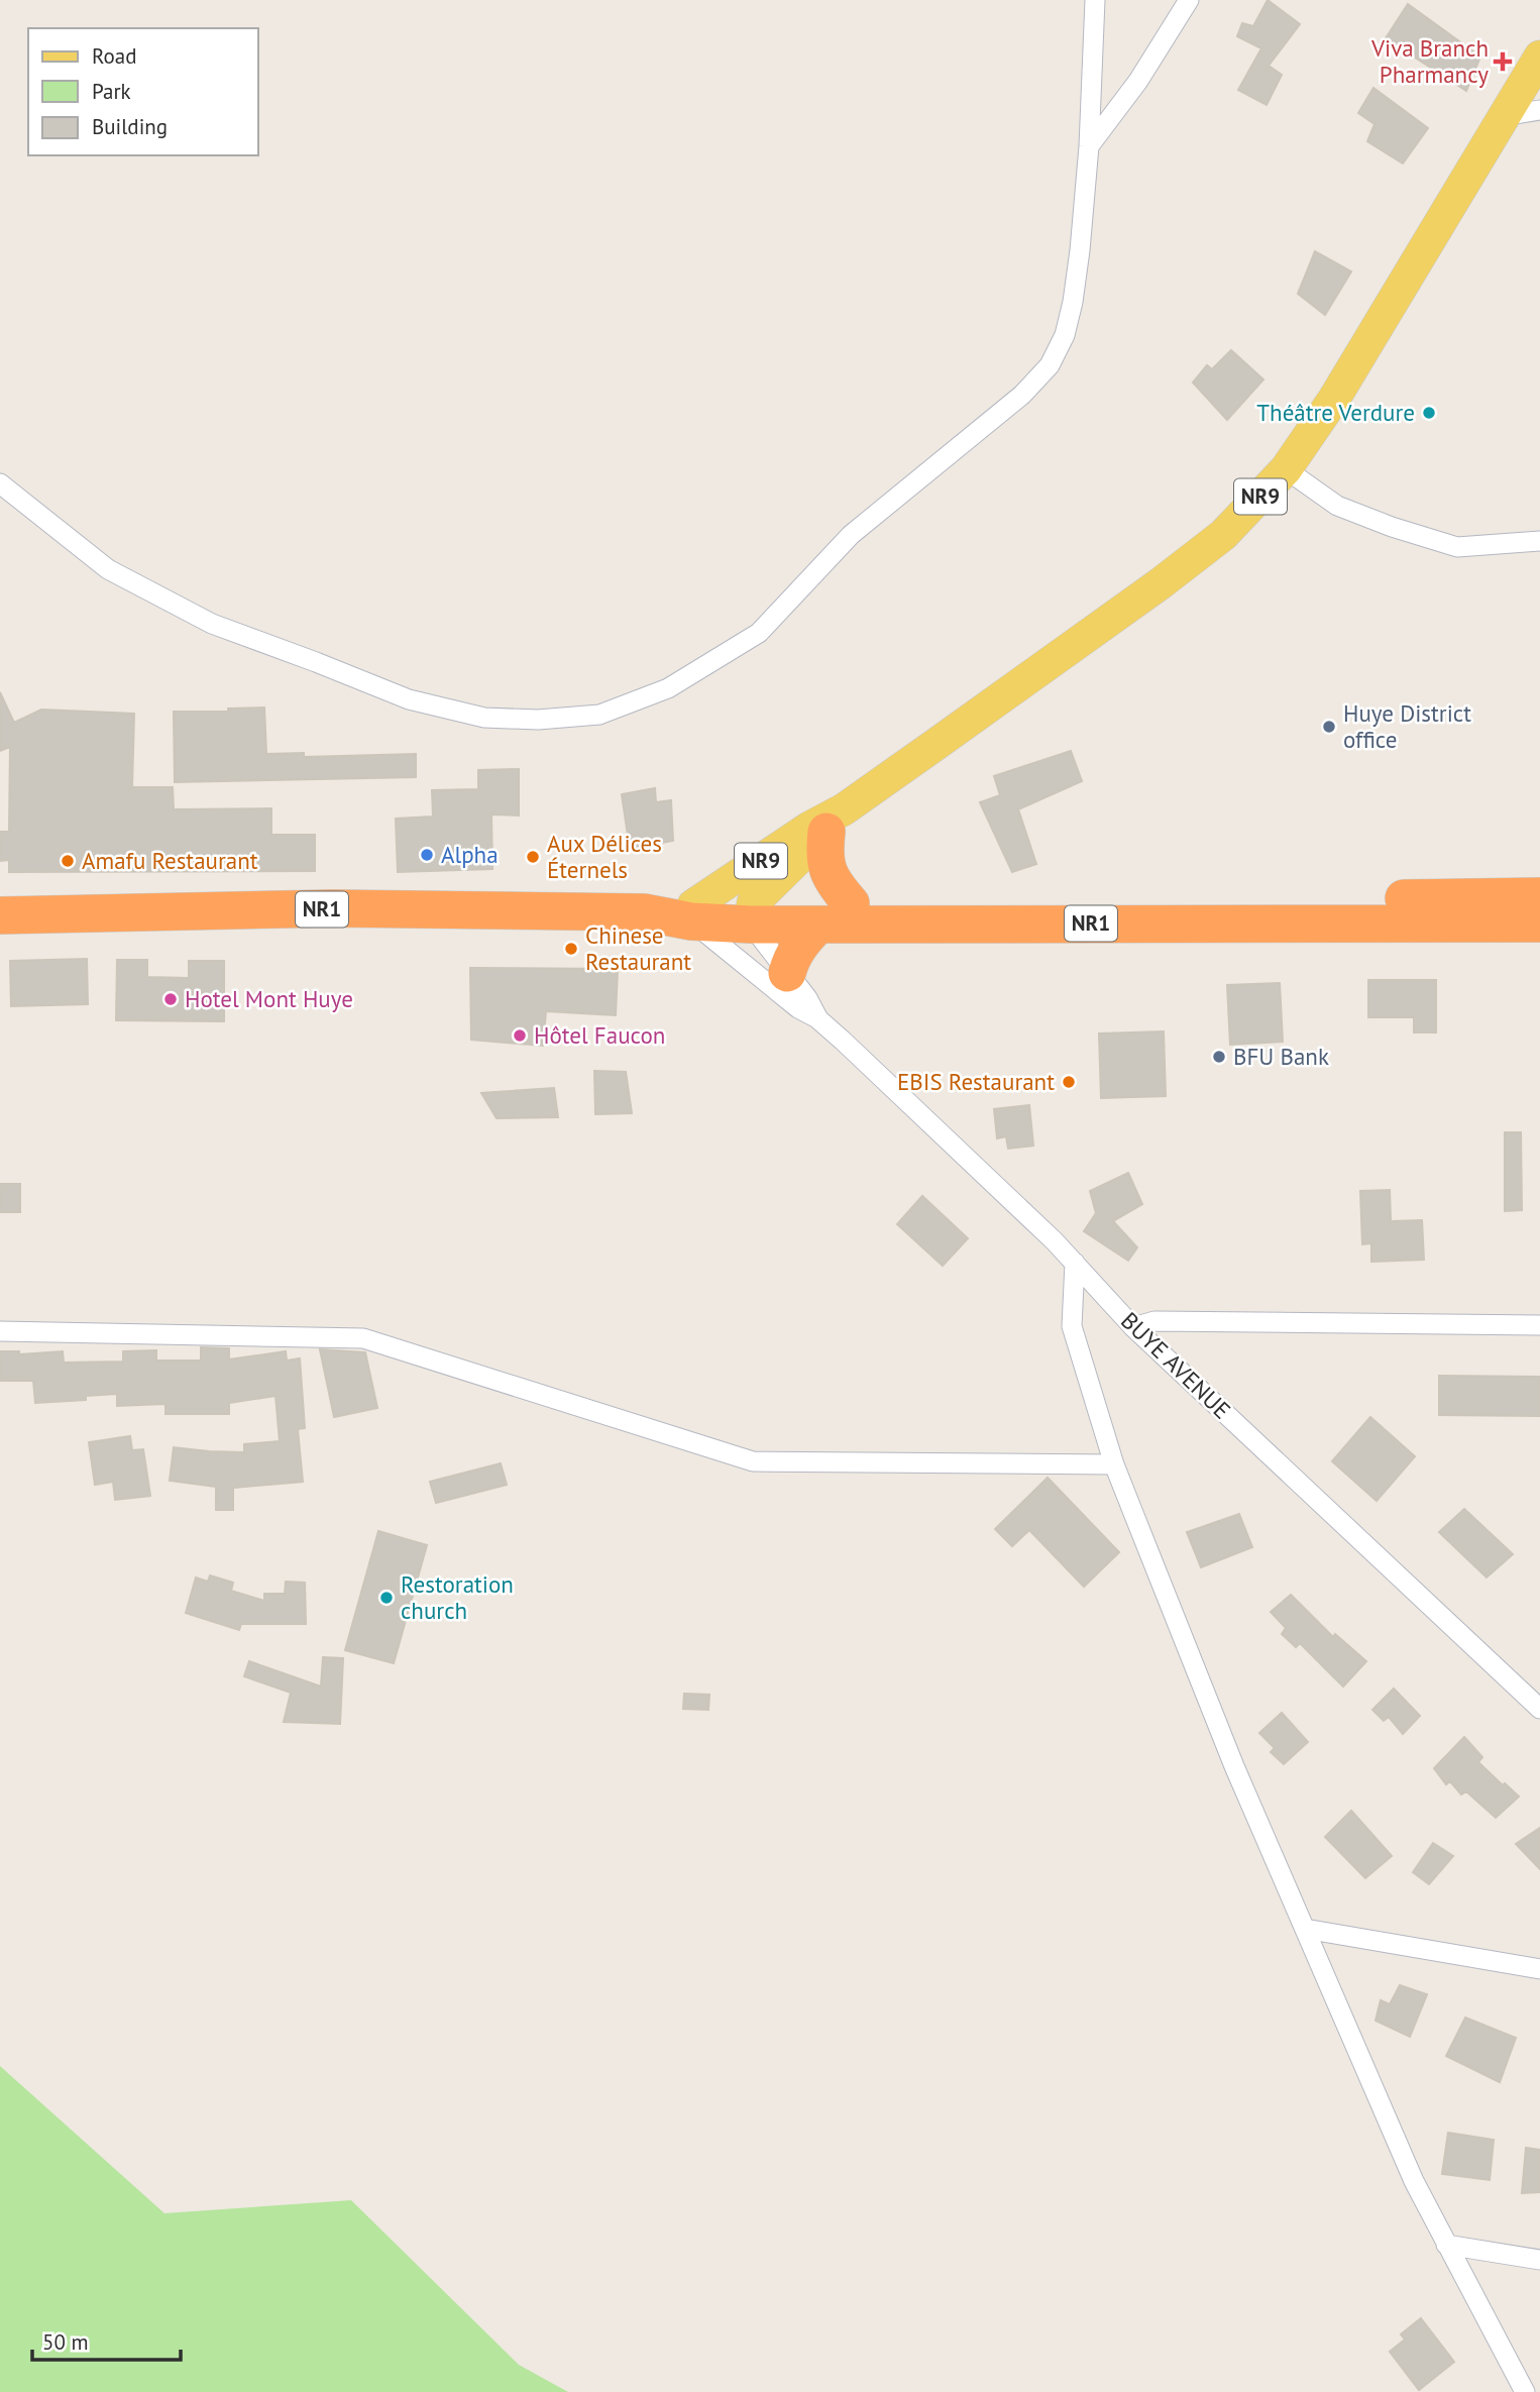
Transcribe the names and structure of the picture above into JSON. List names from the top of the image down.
{
  "streets": {
    "highway": ["NR1"],
    "main road": ["NR9"],
    "street": ["BUYE AVENUE"]
  },
  "crossings": [
    ["NR9", "NR1"],
    ["NR9", "BUYE AVENUE"],
    ["NR1", "BUYE AVENUE"]
  ],
  "places": {
    "health": ["Viva Branch Pharmancy"],
    "other": [
      "Théâtre Verdure",
      "Huye District office",
      "Alpha",
      "Aux Délices Éternels",
      "Amafu Restaurant",
      "Chinese Restaurant",
      "Hotel Mont Huye",
      "Hôtel Faucon",
      "BFU Bank",
      "EBIS Restaurant",
      "Restoration church"
    ]
  },
  "legend": ["Road", "Park", "Building"],
  "scale_bar": "50 m"
}
